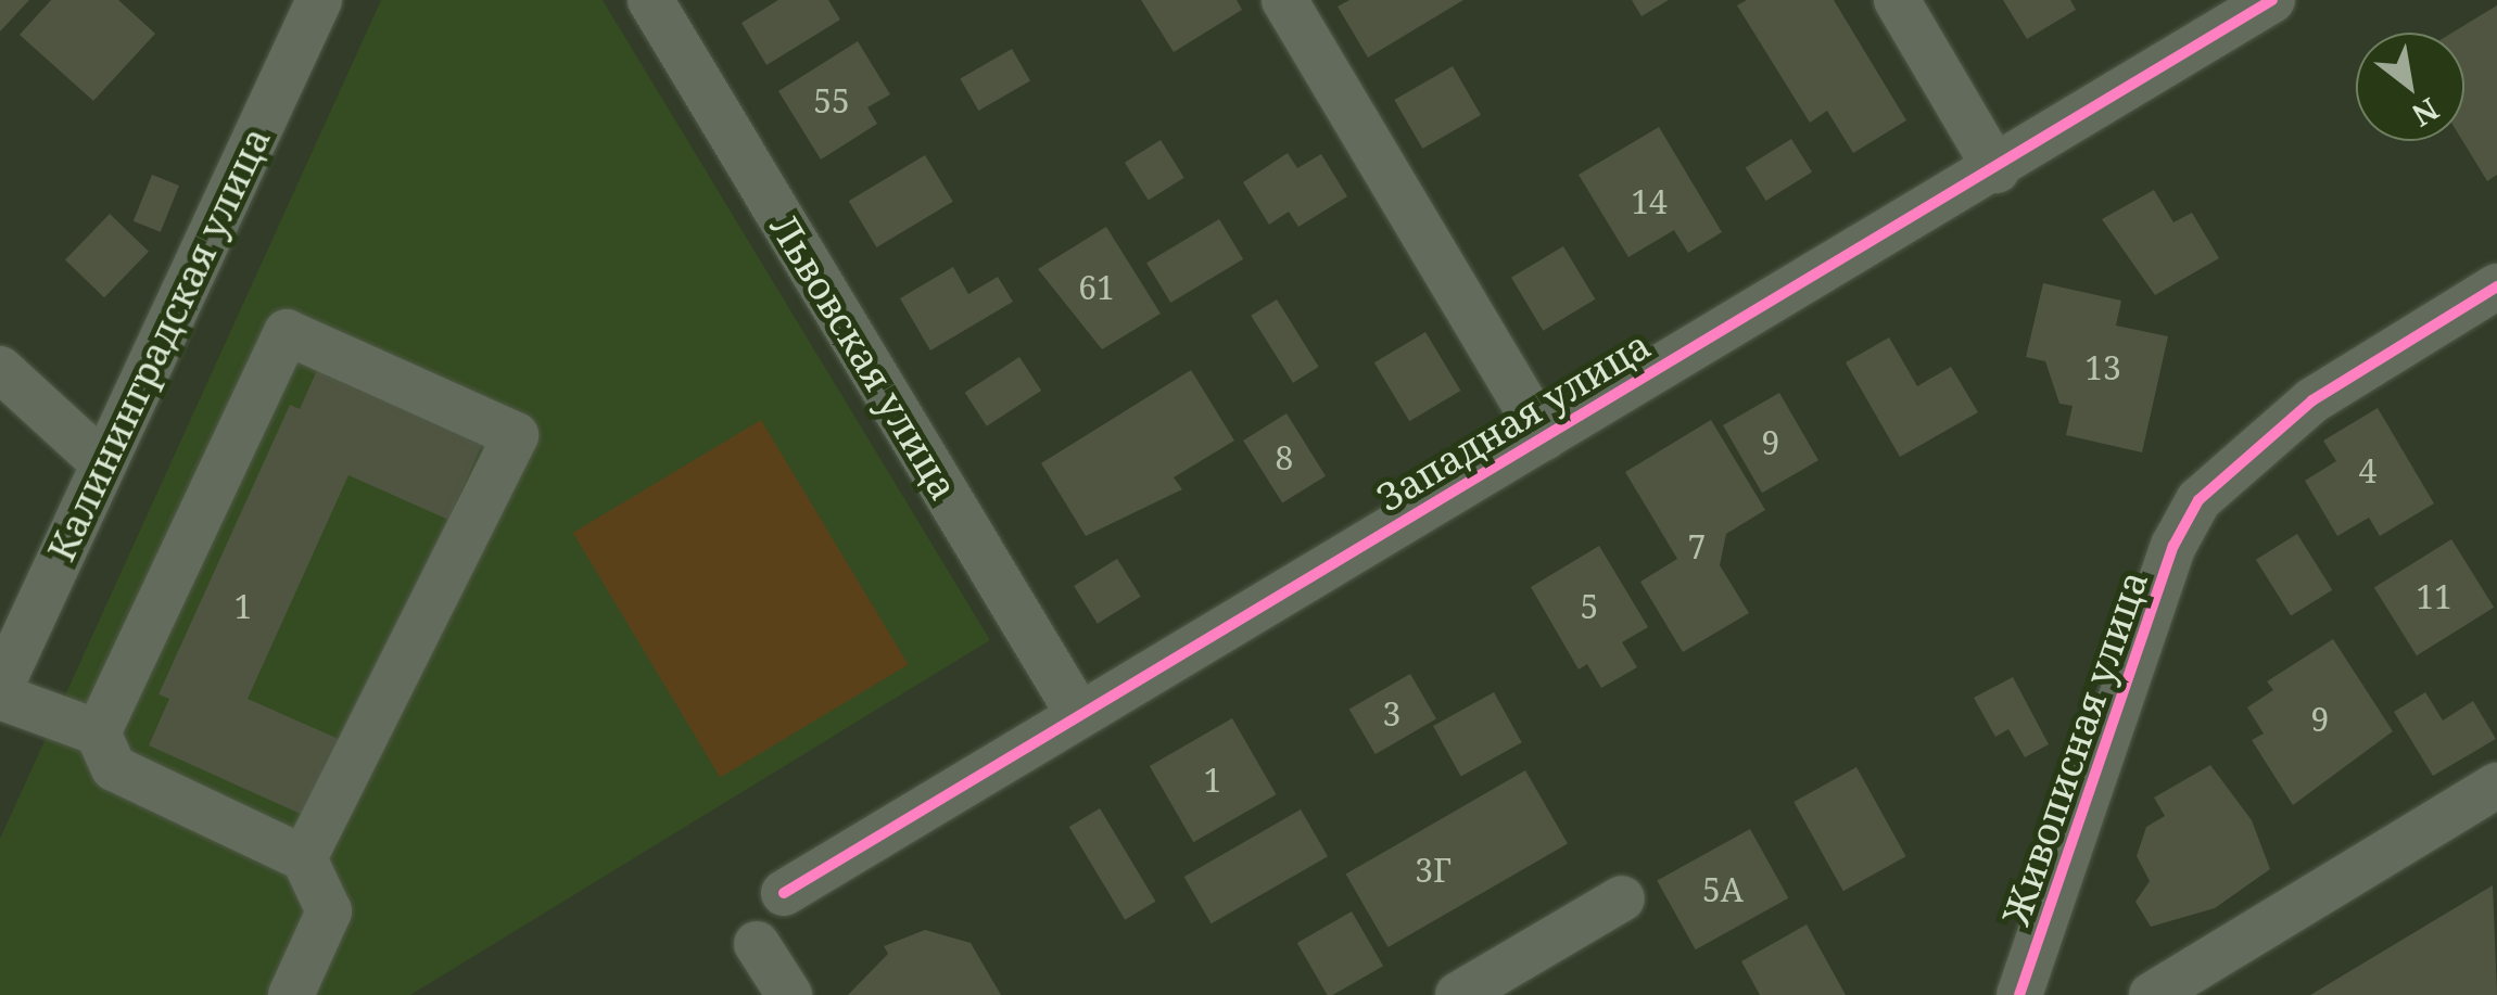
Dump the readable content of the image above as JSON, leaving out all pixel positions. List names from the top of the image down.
{
  "streets": {
    "street": [
      "Калининградская улица",
      "Львовская улица",
      "Западная улица",
      "Живописная улица"
    ]
  },
  "crossings": [
    ["Львовская улица", "Западная улица"]
  ],
  "house_numbers": [
    "55",
    "14",
    "61",
    "13",
    "9",
    "8",
    "4",
    "7",
    "11",
    "1",
    "5",
    "3",
    "9",
    "1",
    "3Г",
    "5А"
  ],
  "north": "bottom right"
}
